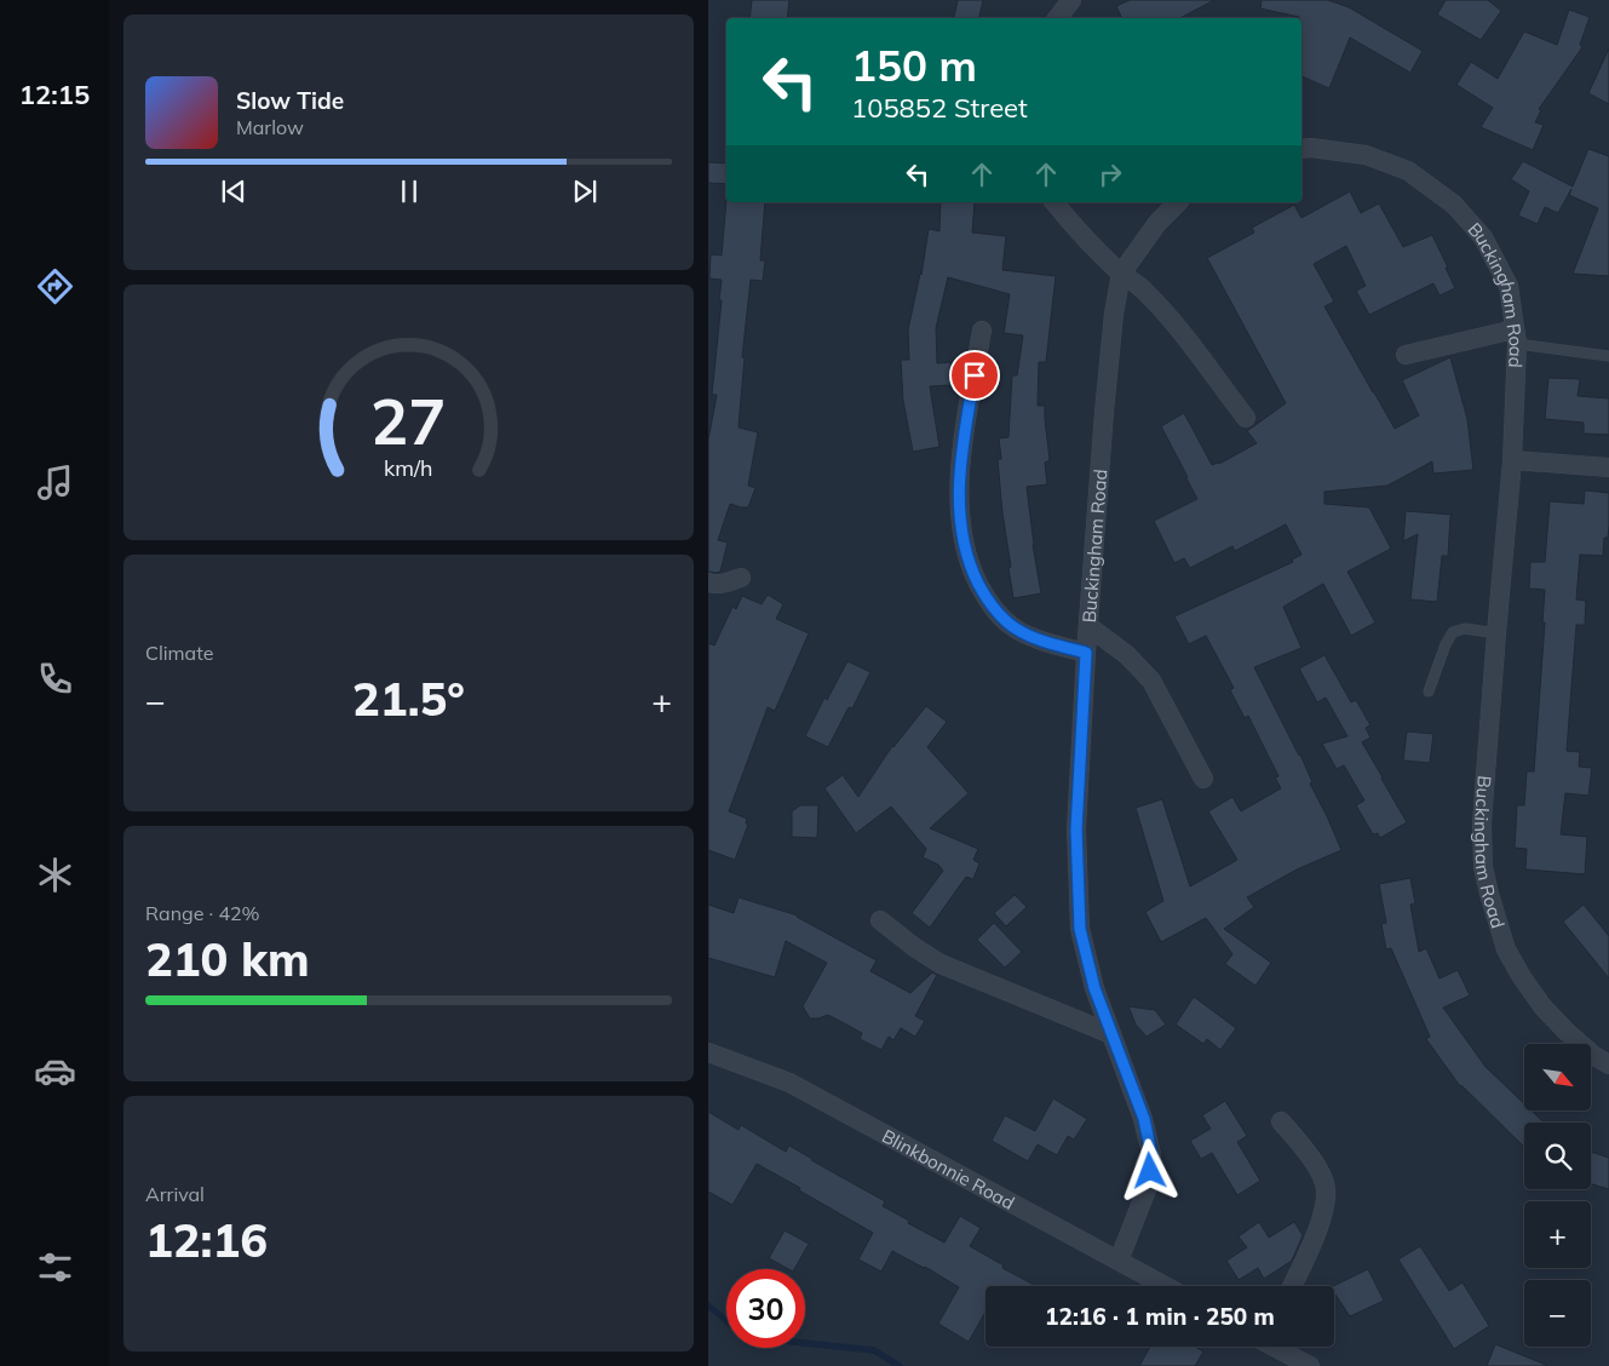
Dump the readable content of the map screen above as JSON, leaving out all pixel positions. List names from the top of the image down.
{
  "streets": {
    "street": ["Buckingham Road", "Blinkbonnie Road"]
  },
  "crossings": [
    ["Buckingham Road", "Blinkbonnie Road"]
  ],
  "north": "bottom right",
  "page": {
    "tabs": "12:15",
    "turn": ["150 m", "105852 Street"],
    "song": ["Slow Tide", "Marlow"],
    "tile": [
      "Climate",
      ["Range · 42%", "210 km"],
      ["Arrival", "12:16"]
    ],
    "heat": ["−", "21.5°", "+"],
    "map_buttons": ["+", "−"],
    "limit": "30",
    "trip": "12:16 · 1 min · 250 m",
    "gauge": ["27", "km/h"]
  }
}
